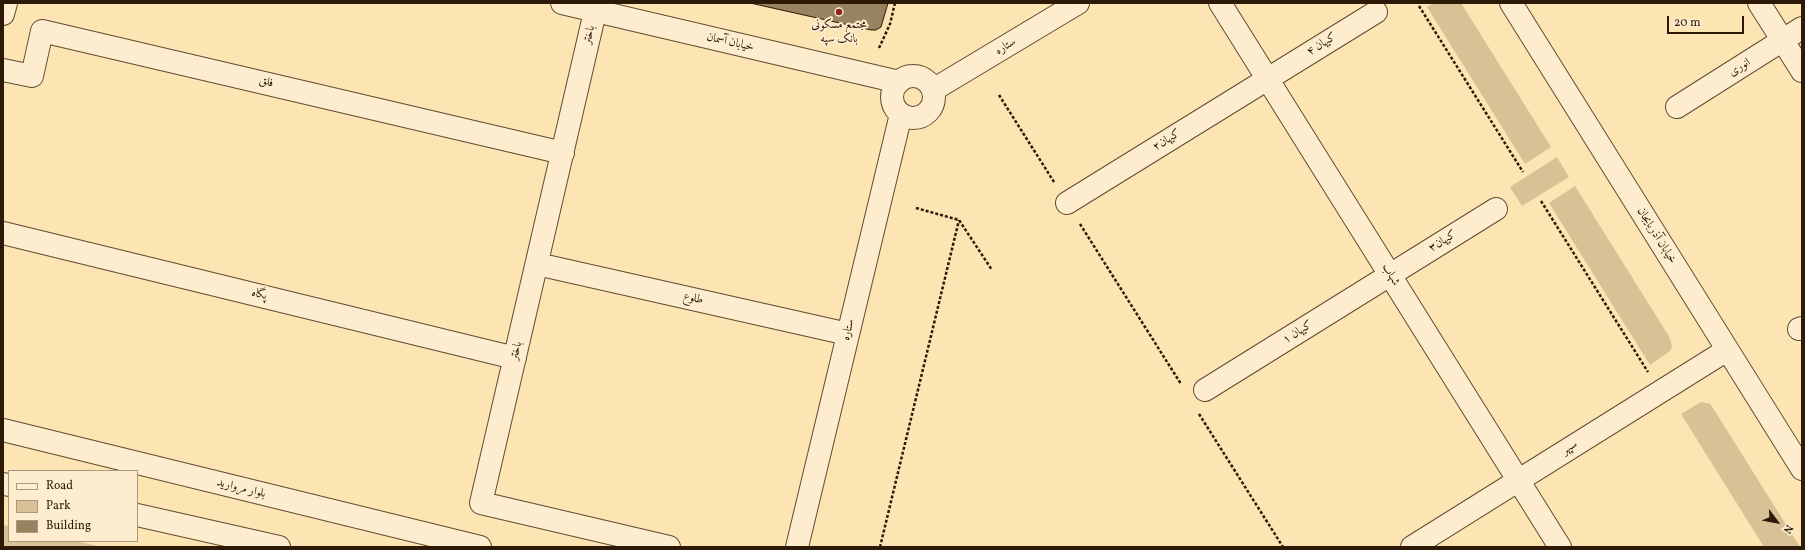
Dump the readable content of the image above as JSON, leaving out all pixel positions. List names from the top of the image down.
{
  "streets": {
    "street": [
      "باختر",
      "خیابان آسمان",
      "کیهان ۴",
      "ستاره",
      "انوری",
      "فلق",
      "کیهان۲",
      "خیابان آذربایجان",
      "کیهان۳",
      "شهاب",
      "پگاه",
      "طلوع",
      "کیهان ۱",
      "سپهر",
      "بلوار مروارید"
    ]
  },
  "crossings": [
    ["باختر", "خیابان آسمان"],
    ["باختر", "فلق"],
    ["باختر", "پگاه"],
    ["باختر", "طلوع"],
    ["خیابان آسمان", "ستاره"],
    ["کیهان ۴", "کیهان۲"],
    ["کیهان ۴", "شهاب"],
    ["ستاره", "طلوع"],
    ["کیهان۲", "شهاب"],
    ["خیابان آذربایجان", "سپهر"],
    ["کیهان۳", "شهاب"],
    ["کیهان۳", "کیهان ۱"],
    ["شهاب", "کیهان ۱"],
    ["شهاب", "سپهر"]
  ],
  "places": ["مجتمع مسکونی بانک سپه"],
  "legend": ["Road", "Park", "Building"],
  "scale_bar": "20 m",
  "north": "bottom right"
}
